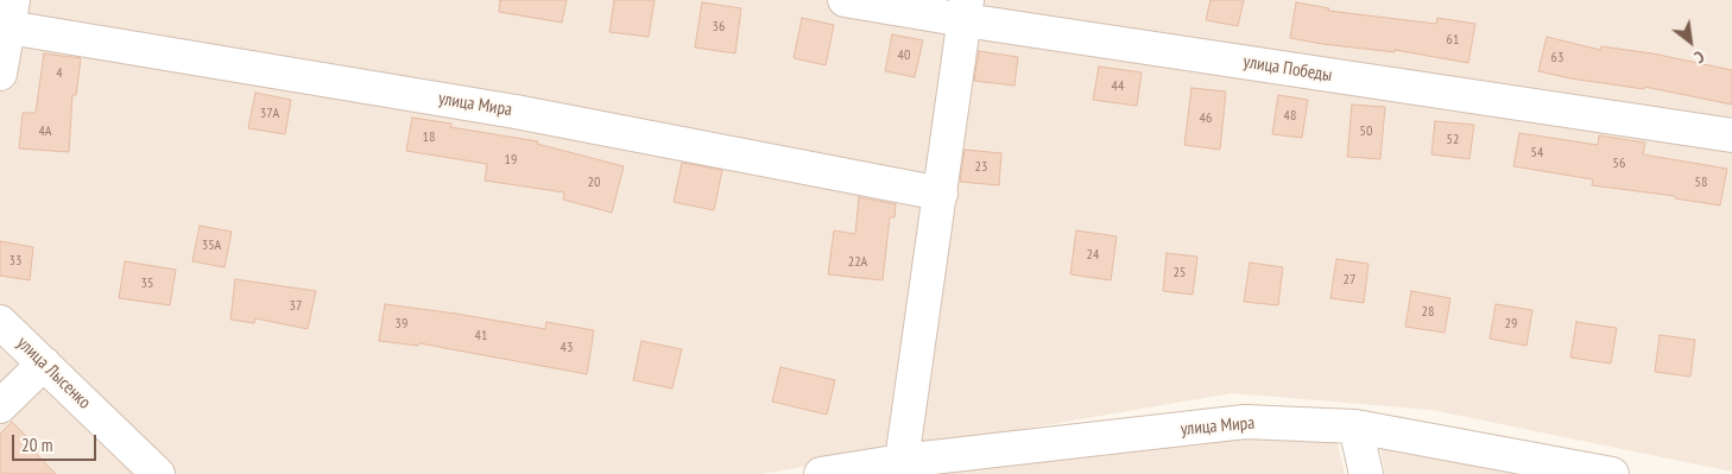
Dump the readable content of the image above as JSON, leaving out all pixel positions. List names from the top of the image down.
{
  "streets": {
    "street": ["улица Победы", "улица Мира", "улица Лысенко"]
  },
  "house_numbers": [
    "36",
    "61",
    "40",
    "63",
    "4",
    "44",
    "37А",
    "48",
    "46",
    "4А",
    "50",
    "18",
    "52",
    "54",
    "19",
    "56",
    "23",
    "20",
    "58",
    "35А",
    "24",
    "33",
    "22А",
    "25",
    "27",
    "35",
    "37",
    "28",
    "39",
    "29",
    "41",
    "43"
  ],
  "scale_bar": "20 m",
  "north": "bottom right"
}
